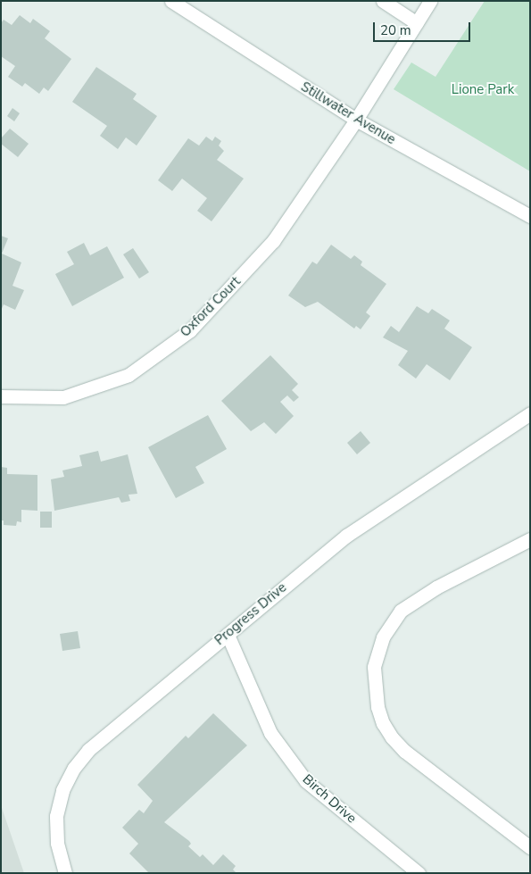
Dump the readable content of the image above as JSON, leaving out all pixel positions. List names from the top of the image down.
{
  "streets": {
    "street": [
      "Stillwater Avenue",
      "Oxford Court",
      "Progress Drive",
      "Birch Drive"
    ]
  },
  "crossings": [
    ["Stillwater Avenue", "Oxford Court"],
    ["Progress Drive", "Birch Drive"]
  ],
  "parks": ["Lione Park"],
  "scale_bar": "20 m"
}
